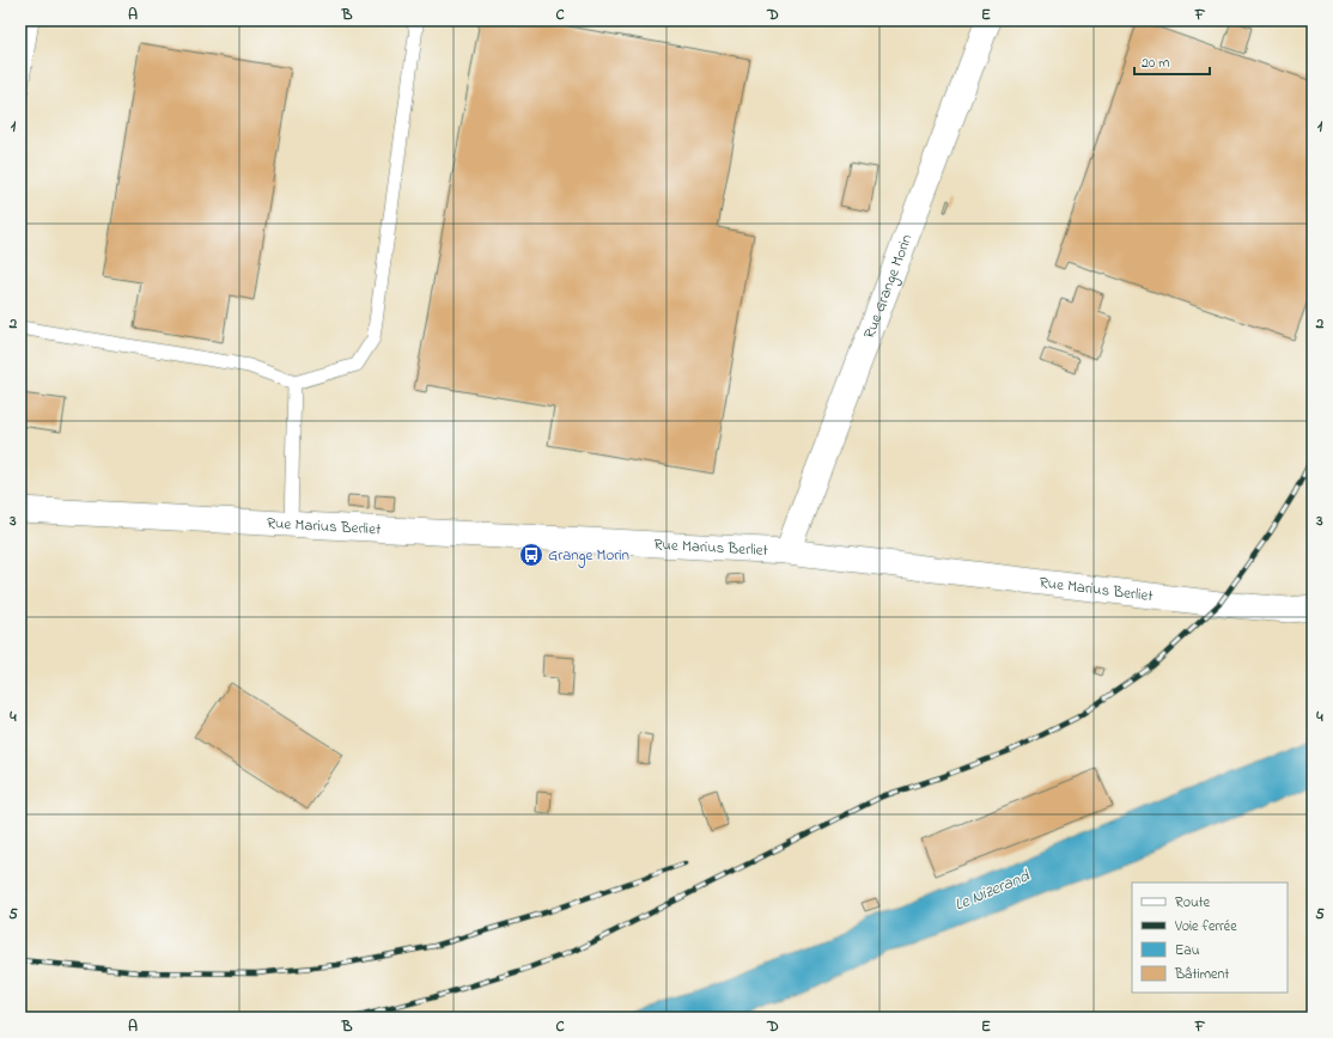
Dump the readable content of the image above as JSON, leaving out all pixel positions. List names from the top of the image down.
{
  "streets": {
    "street": ["Rue Grange Morin", "Rue Marius Berliet"]
  },
  "crossings": [
    ["Rue Grange Morin", "Rue Marius Berliet"]
  ],
  "water": ["Le Nizerand"],
  "places": {
    "bus stop": ["Grange Morin"]
  },
  "legend": [
    "Route",
    "Voie ferrée",
    "Eau",
    "Bâtiment"
  ],
  "scale_bar": "20 m",
  "grid": {
    "columns": [
      "A",
      "B",
      "C",
      "D",
      "E",
      "F"
    ],
    "rows": [
      "1",
      "2",
      "3",
      "4",
      "5"
    ]
  }
}
